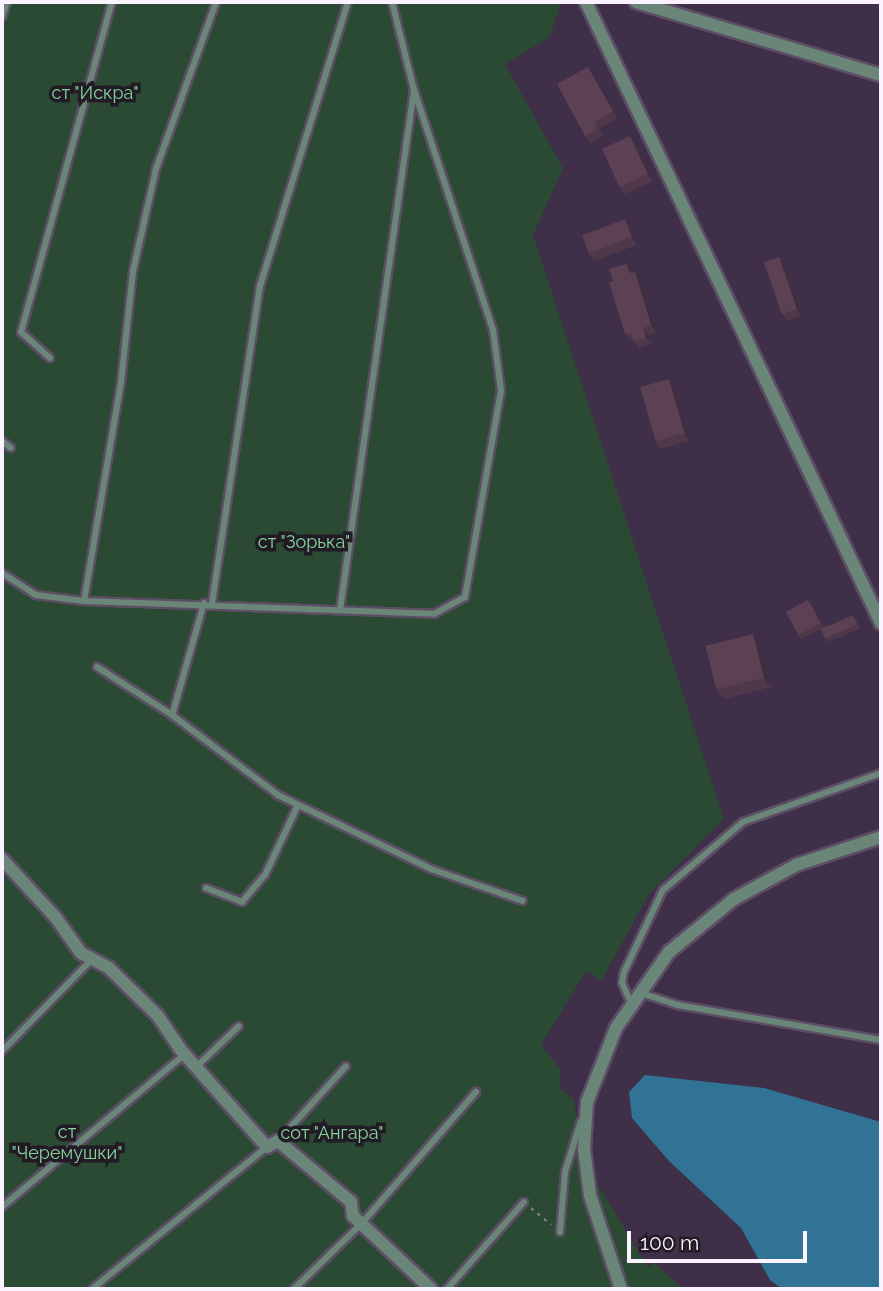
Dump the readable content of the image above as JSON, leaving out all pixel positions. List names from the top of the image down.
{
  "parks": [
    "ст \"Искра\"",
    "ст \"Зорька\"",
    "ст \"Черемушки\"",
    "сот \"Ангара\""
  ],
  "scale_bar": "100 m"
}
